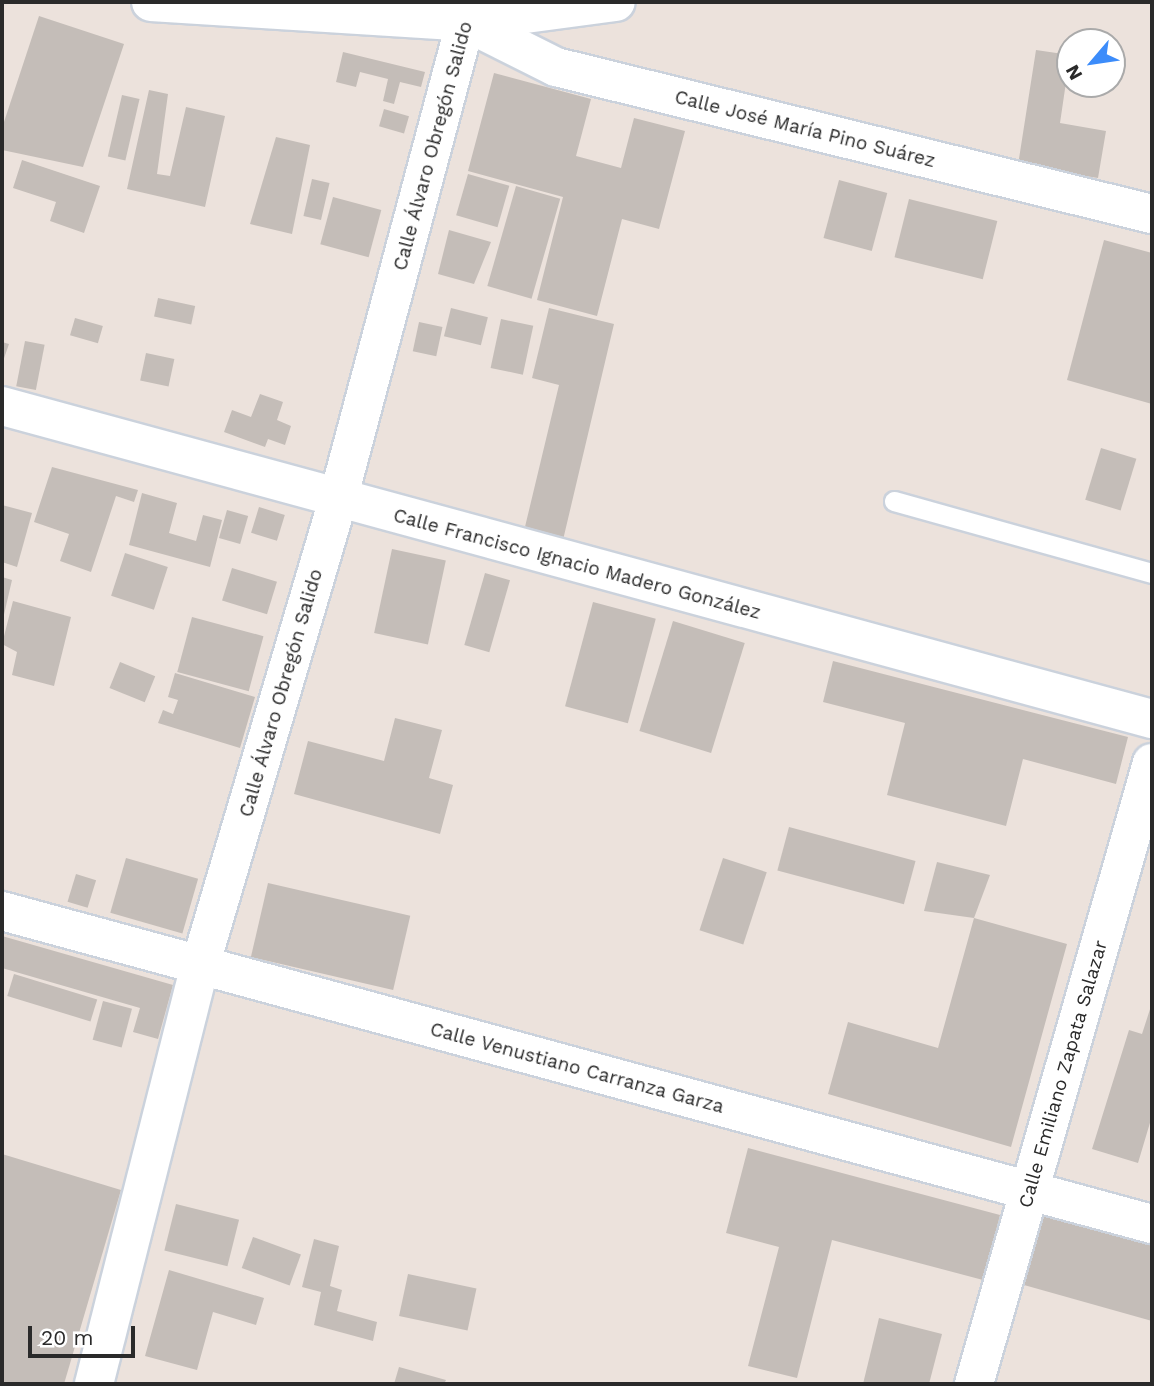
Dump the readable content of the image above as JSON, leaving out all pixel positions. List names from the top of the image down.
{
  "streets": {
    "street": [
      "Calle José María Pino Suárez",
      "Calle Álvaro Obregón Salido",
      "Calle Francisco Ignacio Madero González",
      "Calle Venustiano Carranza Garza",
      "Calle Emiliano Zapata Salazar"
    ]
  },
  "crossings": [
    ["Calle José María Pino Suárez", "Calle Álvaro Obregón Salido"],
    ["Calle Álvaro Obregón Salido", "Calle Francisco Ignacio Madero González"],
    ["Calle Álvaro Obregón Salido", "Calle Venustiano Carranza Garza"],
    ["Calle Venustiano Carranza Garza", "Calle Emiliano Zapata Salazar"]
  ],
  "scale_bar": "20 m",
  "north": "bottom left"
}
